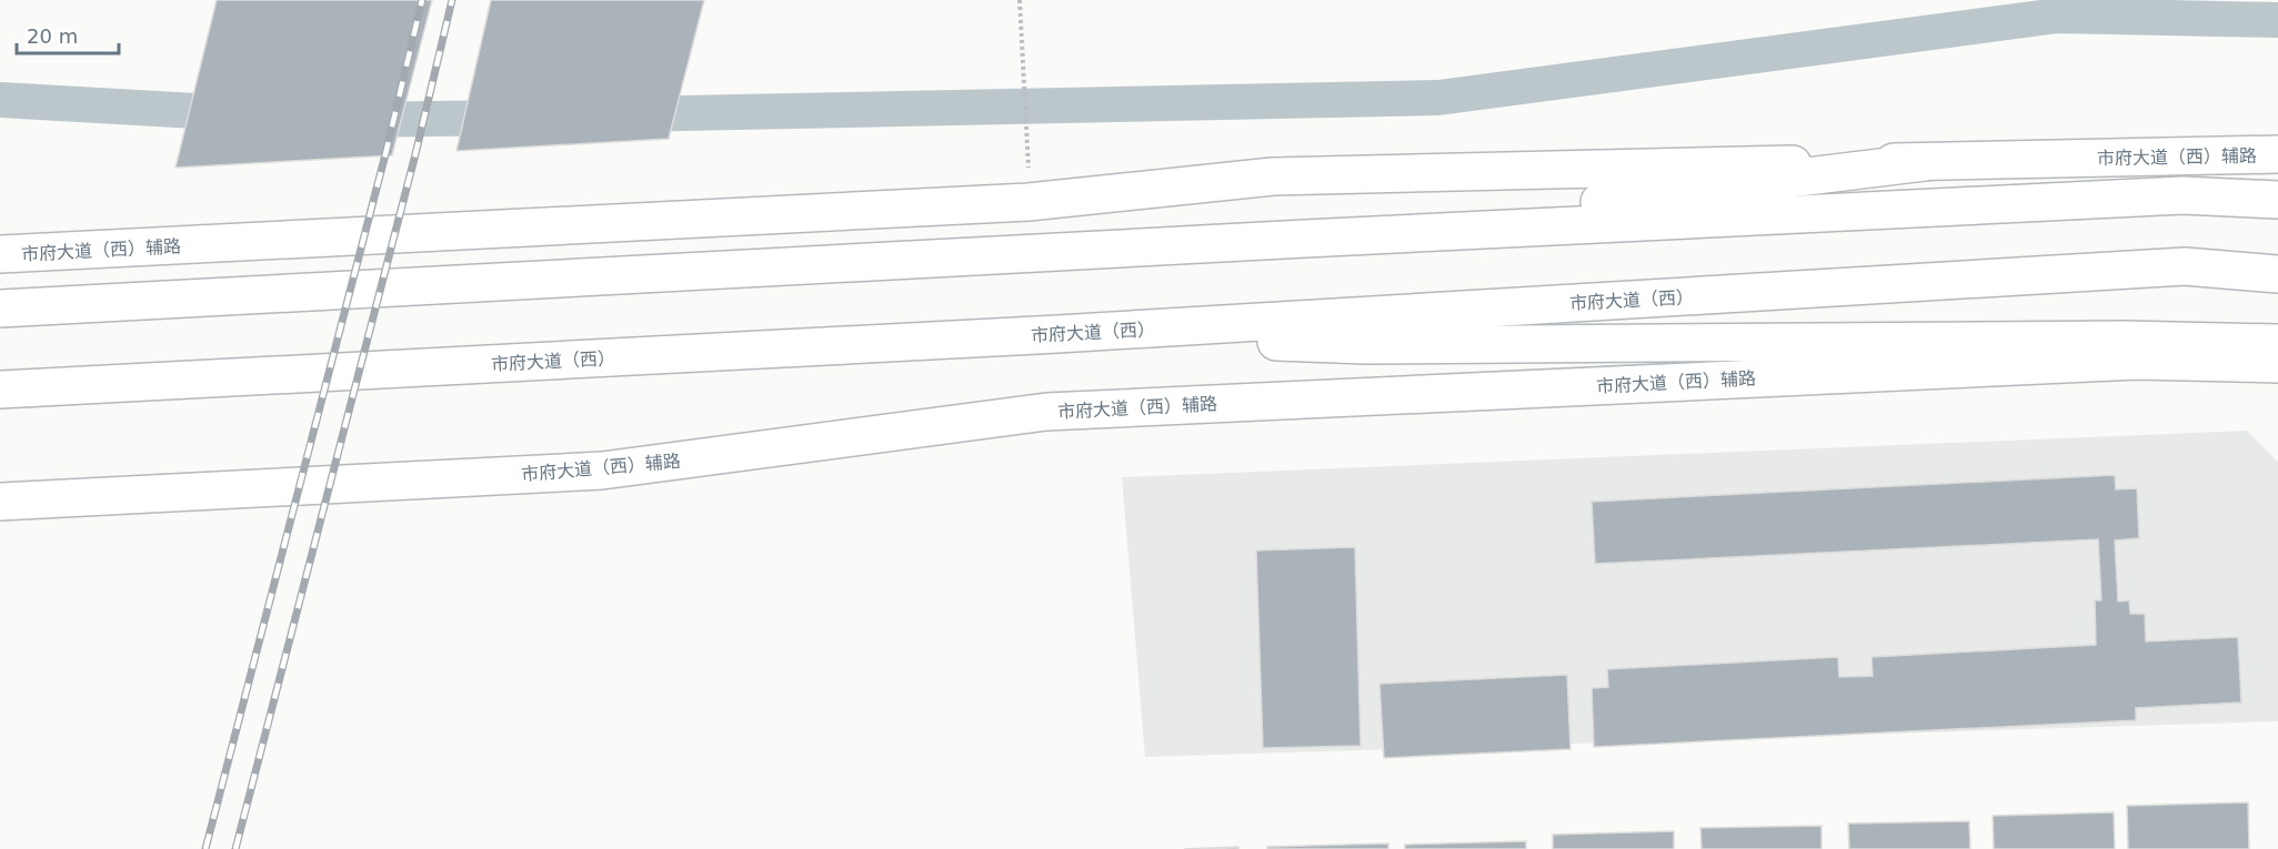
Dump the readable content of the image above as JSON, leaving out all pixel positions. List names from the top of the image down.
{
  "streets": {
    "main road": ["市府大道（西）辅路", "市府大道（西）"]
  },
  "scale_bar": "20 m"
}
